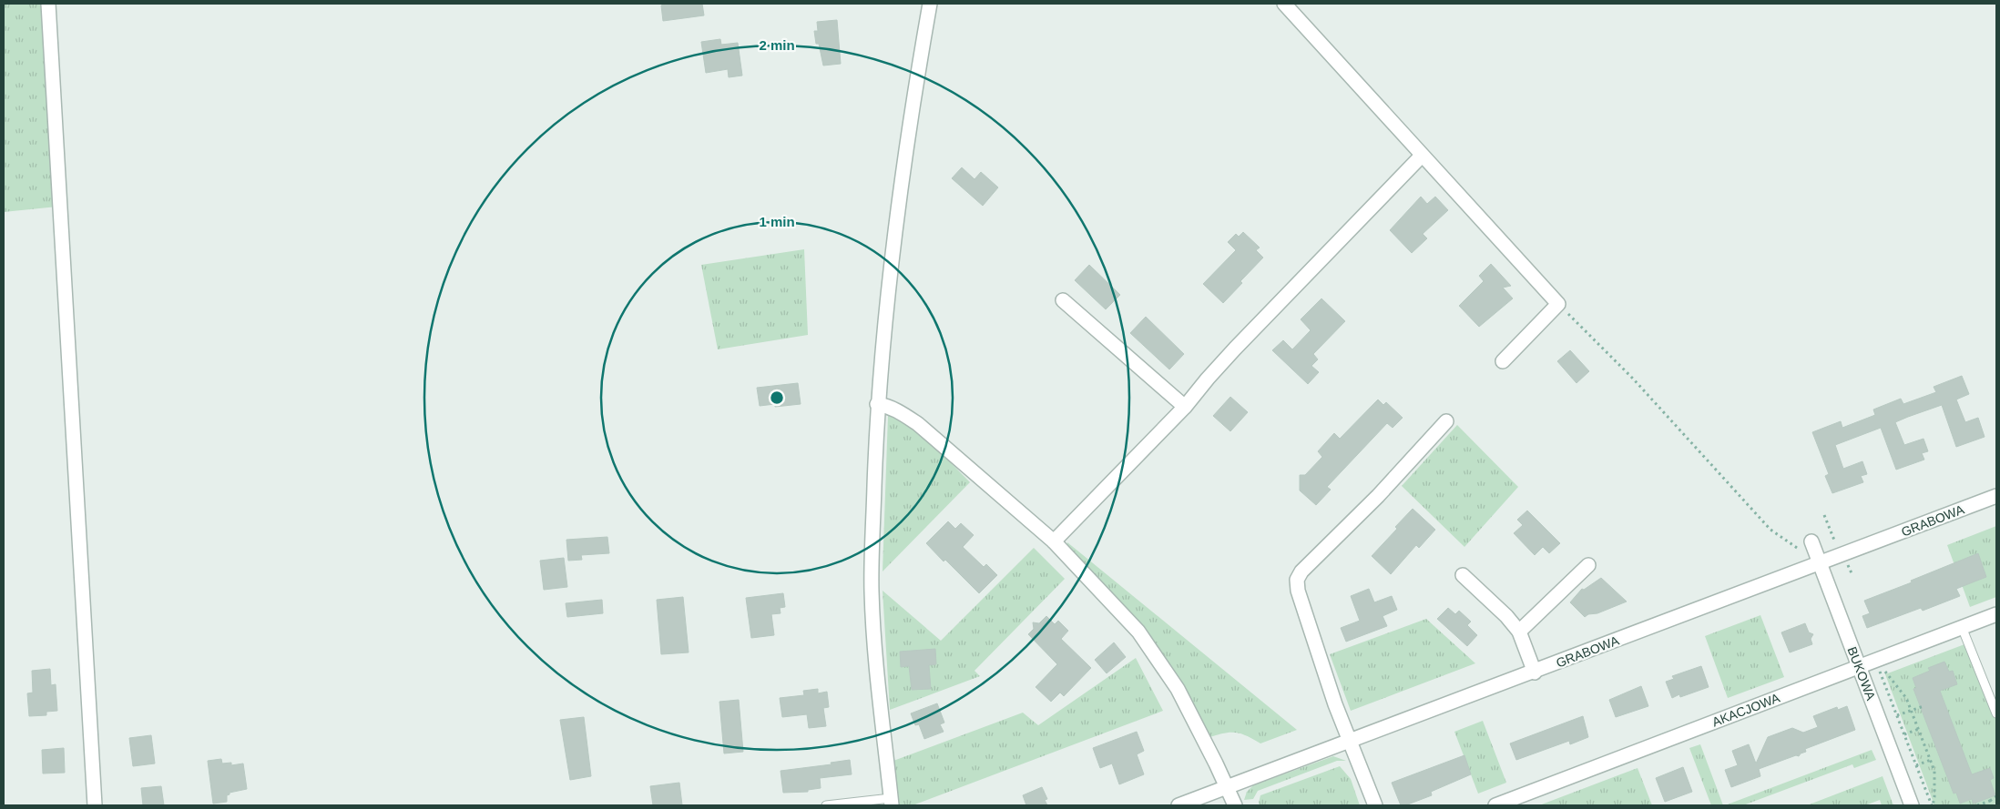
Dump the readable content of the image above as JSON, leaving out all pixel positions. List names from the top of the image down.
{
  "streets": {
    "street": ["GRABOWA", "BUKOWA", "AKACJOWA"]
  },
  "crossings": [
    ["GRABOWA", "BUKOWA"],
    ["BUKOWA", "AKACJOWA"]
  ],
  "rings": ["2 min", "1 min"]
}
